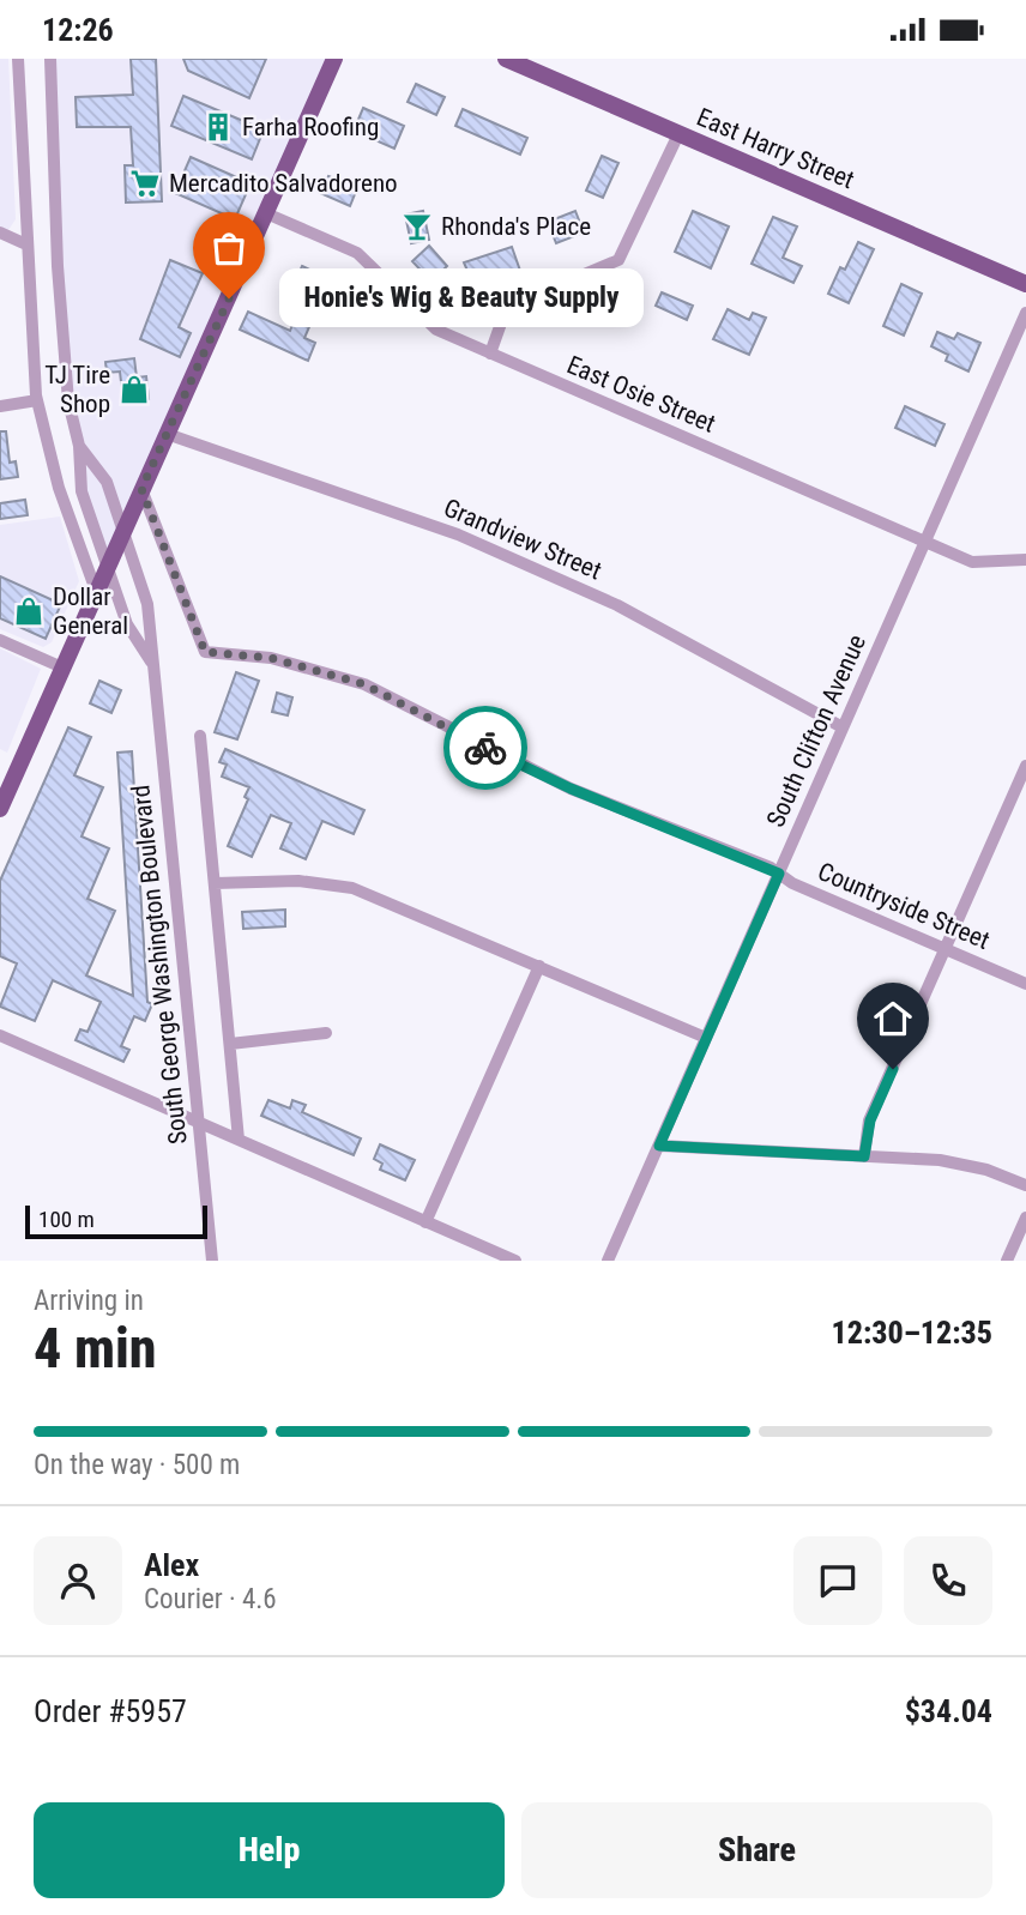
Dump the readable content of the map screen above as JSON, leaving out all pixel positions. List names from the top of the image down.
{
  "streets": {
    "main road": ["East Harry Street"],
    "street": [
      "East Osie Street",
      "Grandview Street",
      "South Clifton Avenue",
      "Countryside Street",
      "South George Washington Boulevard"
    ]
  },
  "crossings": [
    ["East Osie Street", "South Clifton Avenue"],
    ["Grandview Street", "South Clifton Avenue"],
    ["South Clifton Avenue", "Countryside Street"]
  ],
  "places": {
    "building": ["Farha Roofing"],
    "supermarket": ["Mercadito Salvadoreno"],
    "bar": ["Rhonda's Place"],
    "other": ["Honie's Wig & Beauty Supply"],
    "shop": ["TJ Tire Shop", "Dollar General"]
  },
  "scale_bar": "100 m",
  "page": {
    "status": "12:26",
    "bubble": "Honie's Wig & Beauty Supply",
    "scale": "100 m",
    "heading": ["4 min", "Arriving in", "12:30–12:35"],
    "panel": [
      "Alex",
      "Courier · 4.6",
      "Order #5957",
      "$34.04"
    ],
    "bar": "On the way · 500 m",
    "buttons": ["Help", "Share"]
  }
}
